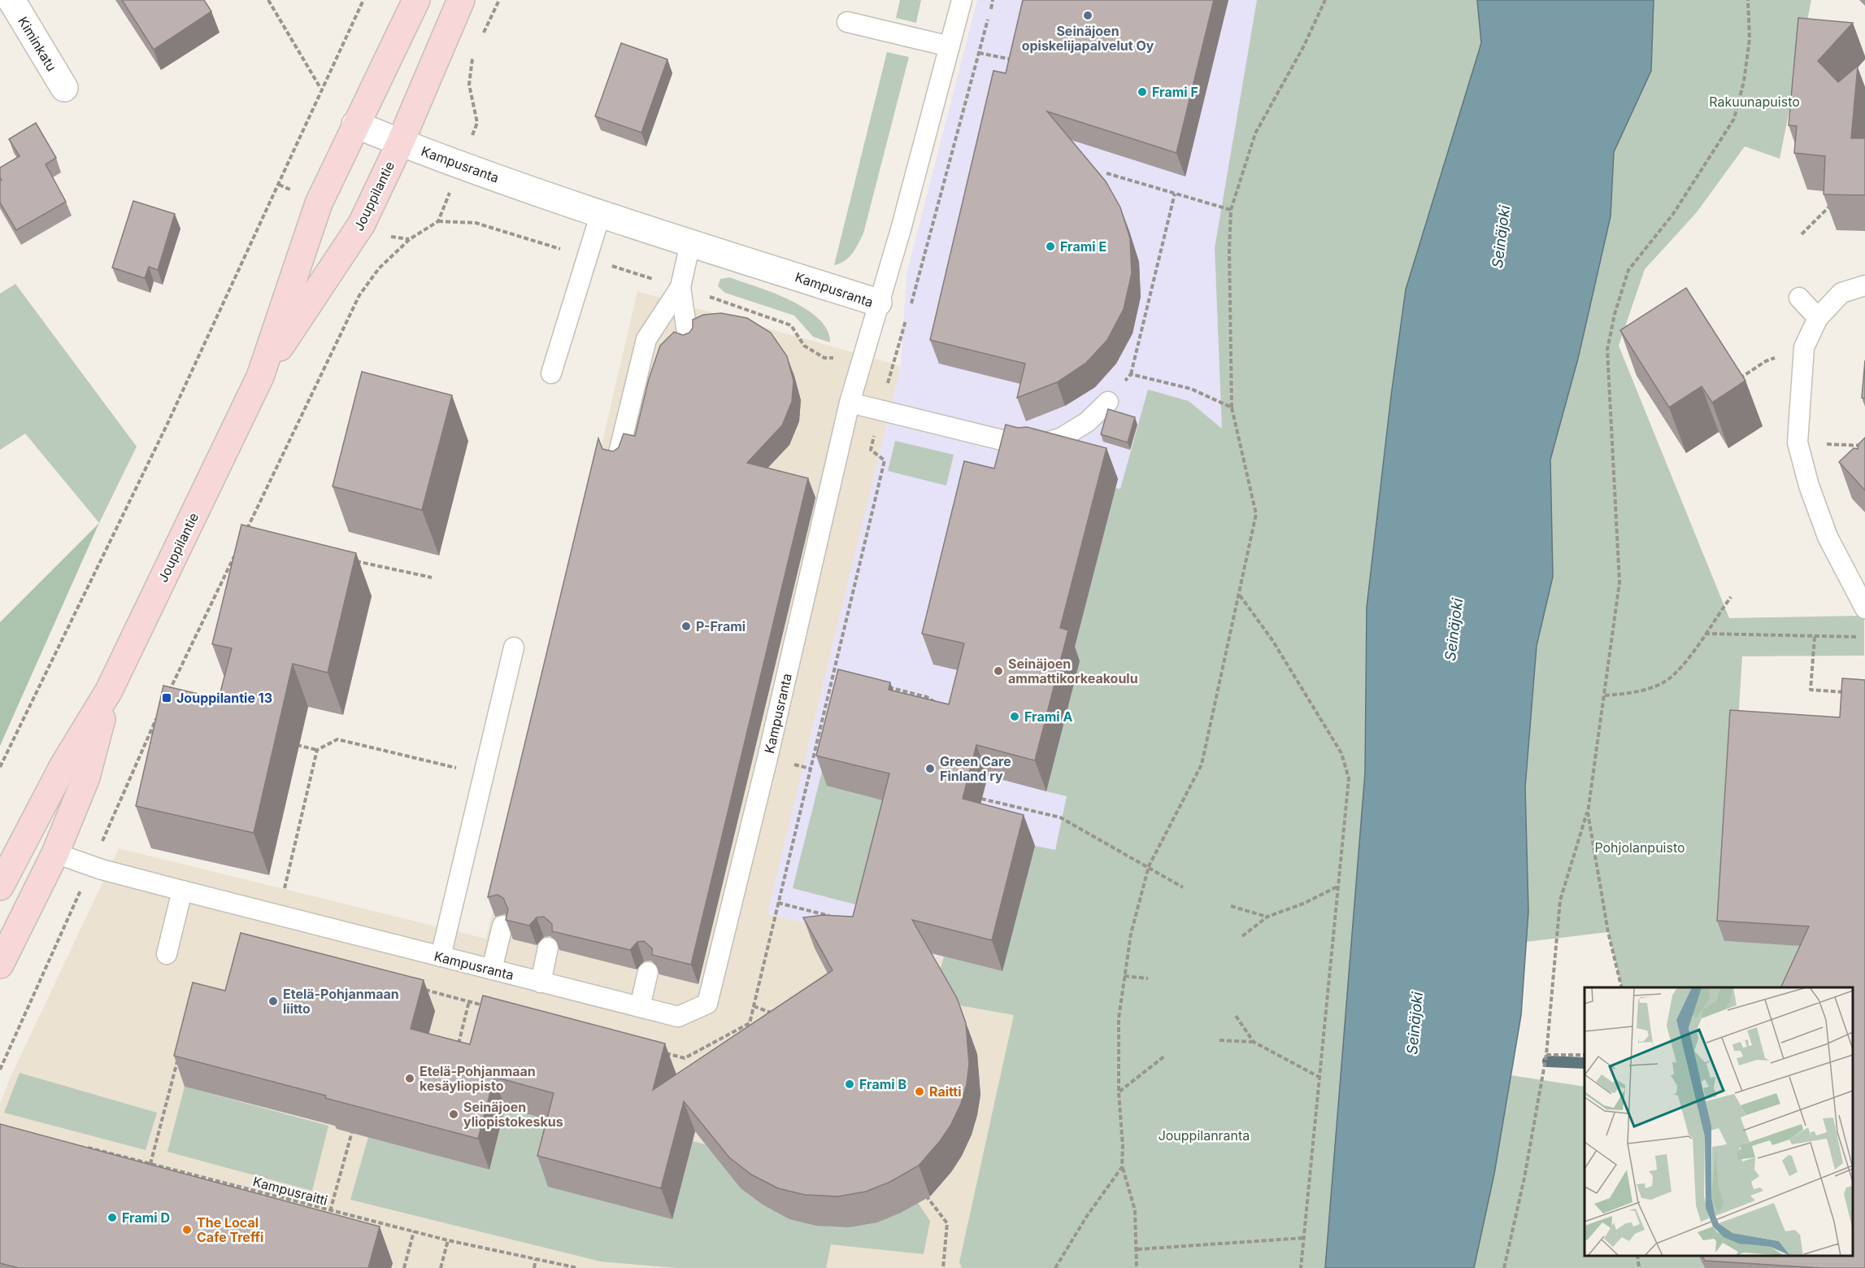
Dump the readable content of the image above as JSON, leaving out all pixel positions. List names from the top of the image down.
{
  "streets": {
    "main road": ["Jouppilantie"],
    "street": ["Kiminkatu", "Kampusranta"],
    "path": ["Kampusraitti"]
  },
  "crossings": [
    ["Kampusranta", "Jouppilantie"]
  ],
  "water": ["Seinäjoki"],
  "parks": ["Rakuunapuisto", "Pohjolanpuisto", "Jouppilanranta"],
  "places": {
    "other": [
      "Seinäjoen opiskelijapalvelut Oy",
      "Frami F",
      "Frami E",
      "P-Frami",
      "Seinäjoen ammattikorkeakoulu",
      "Frami A",
      "Green Care Finland ry",
      "Etelä-Pohjanmaan liitto",
      "Etelä-Pohjanmaan kesäyliopisto",
      "Frami B",
      "Raitti",
      "Seinäjoen yliopistokeskus",
      "Frami D",
      "The Local Cafe Treffi"
    ],
    "transit": ["Jouppilantie 13"]
  }
}
